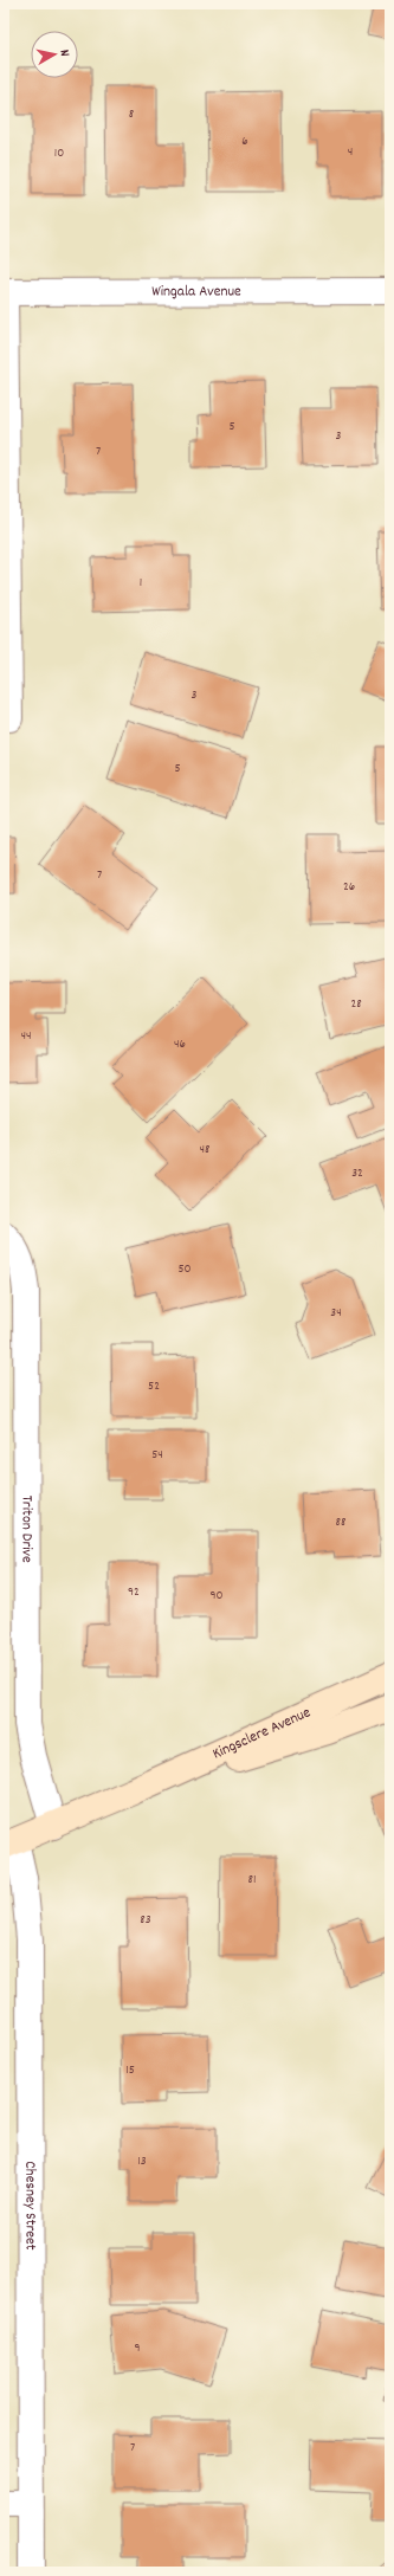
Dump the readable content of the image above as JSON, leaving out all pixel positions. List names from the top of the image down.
{
  "streets": {
    "main road": ["Kingsclere Avenue"],
    "street": ["Wingala Avenue", "Triton Drive", "Chesney Street"]
  },
  "crossings": [
    ["Triton Drive", "Kingsclere Avenue"],
    ["Kingsclere Avenue", "Chesney Street"]
  ],
  "house_numbers": [
    "8",
    "6",
    "4",
    "10",
    "5",
    "3",
    "7",
    "1",
    "3",
    "5",
    "7",
    "26",
    "28",
    "44",
    "46",
    "48",
    "32",
    "50",
    "34",
    "52",
    "54",
    "88",
    "92",
    "90",
    "81",
    "83",
    "15",
    "13",
    "9",
    "7"
  ],
  "north": "right"
}
